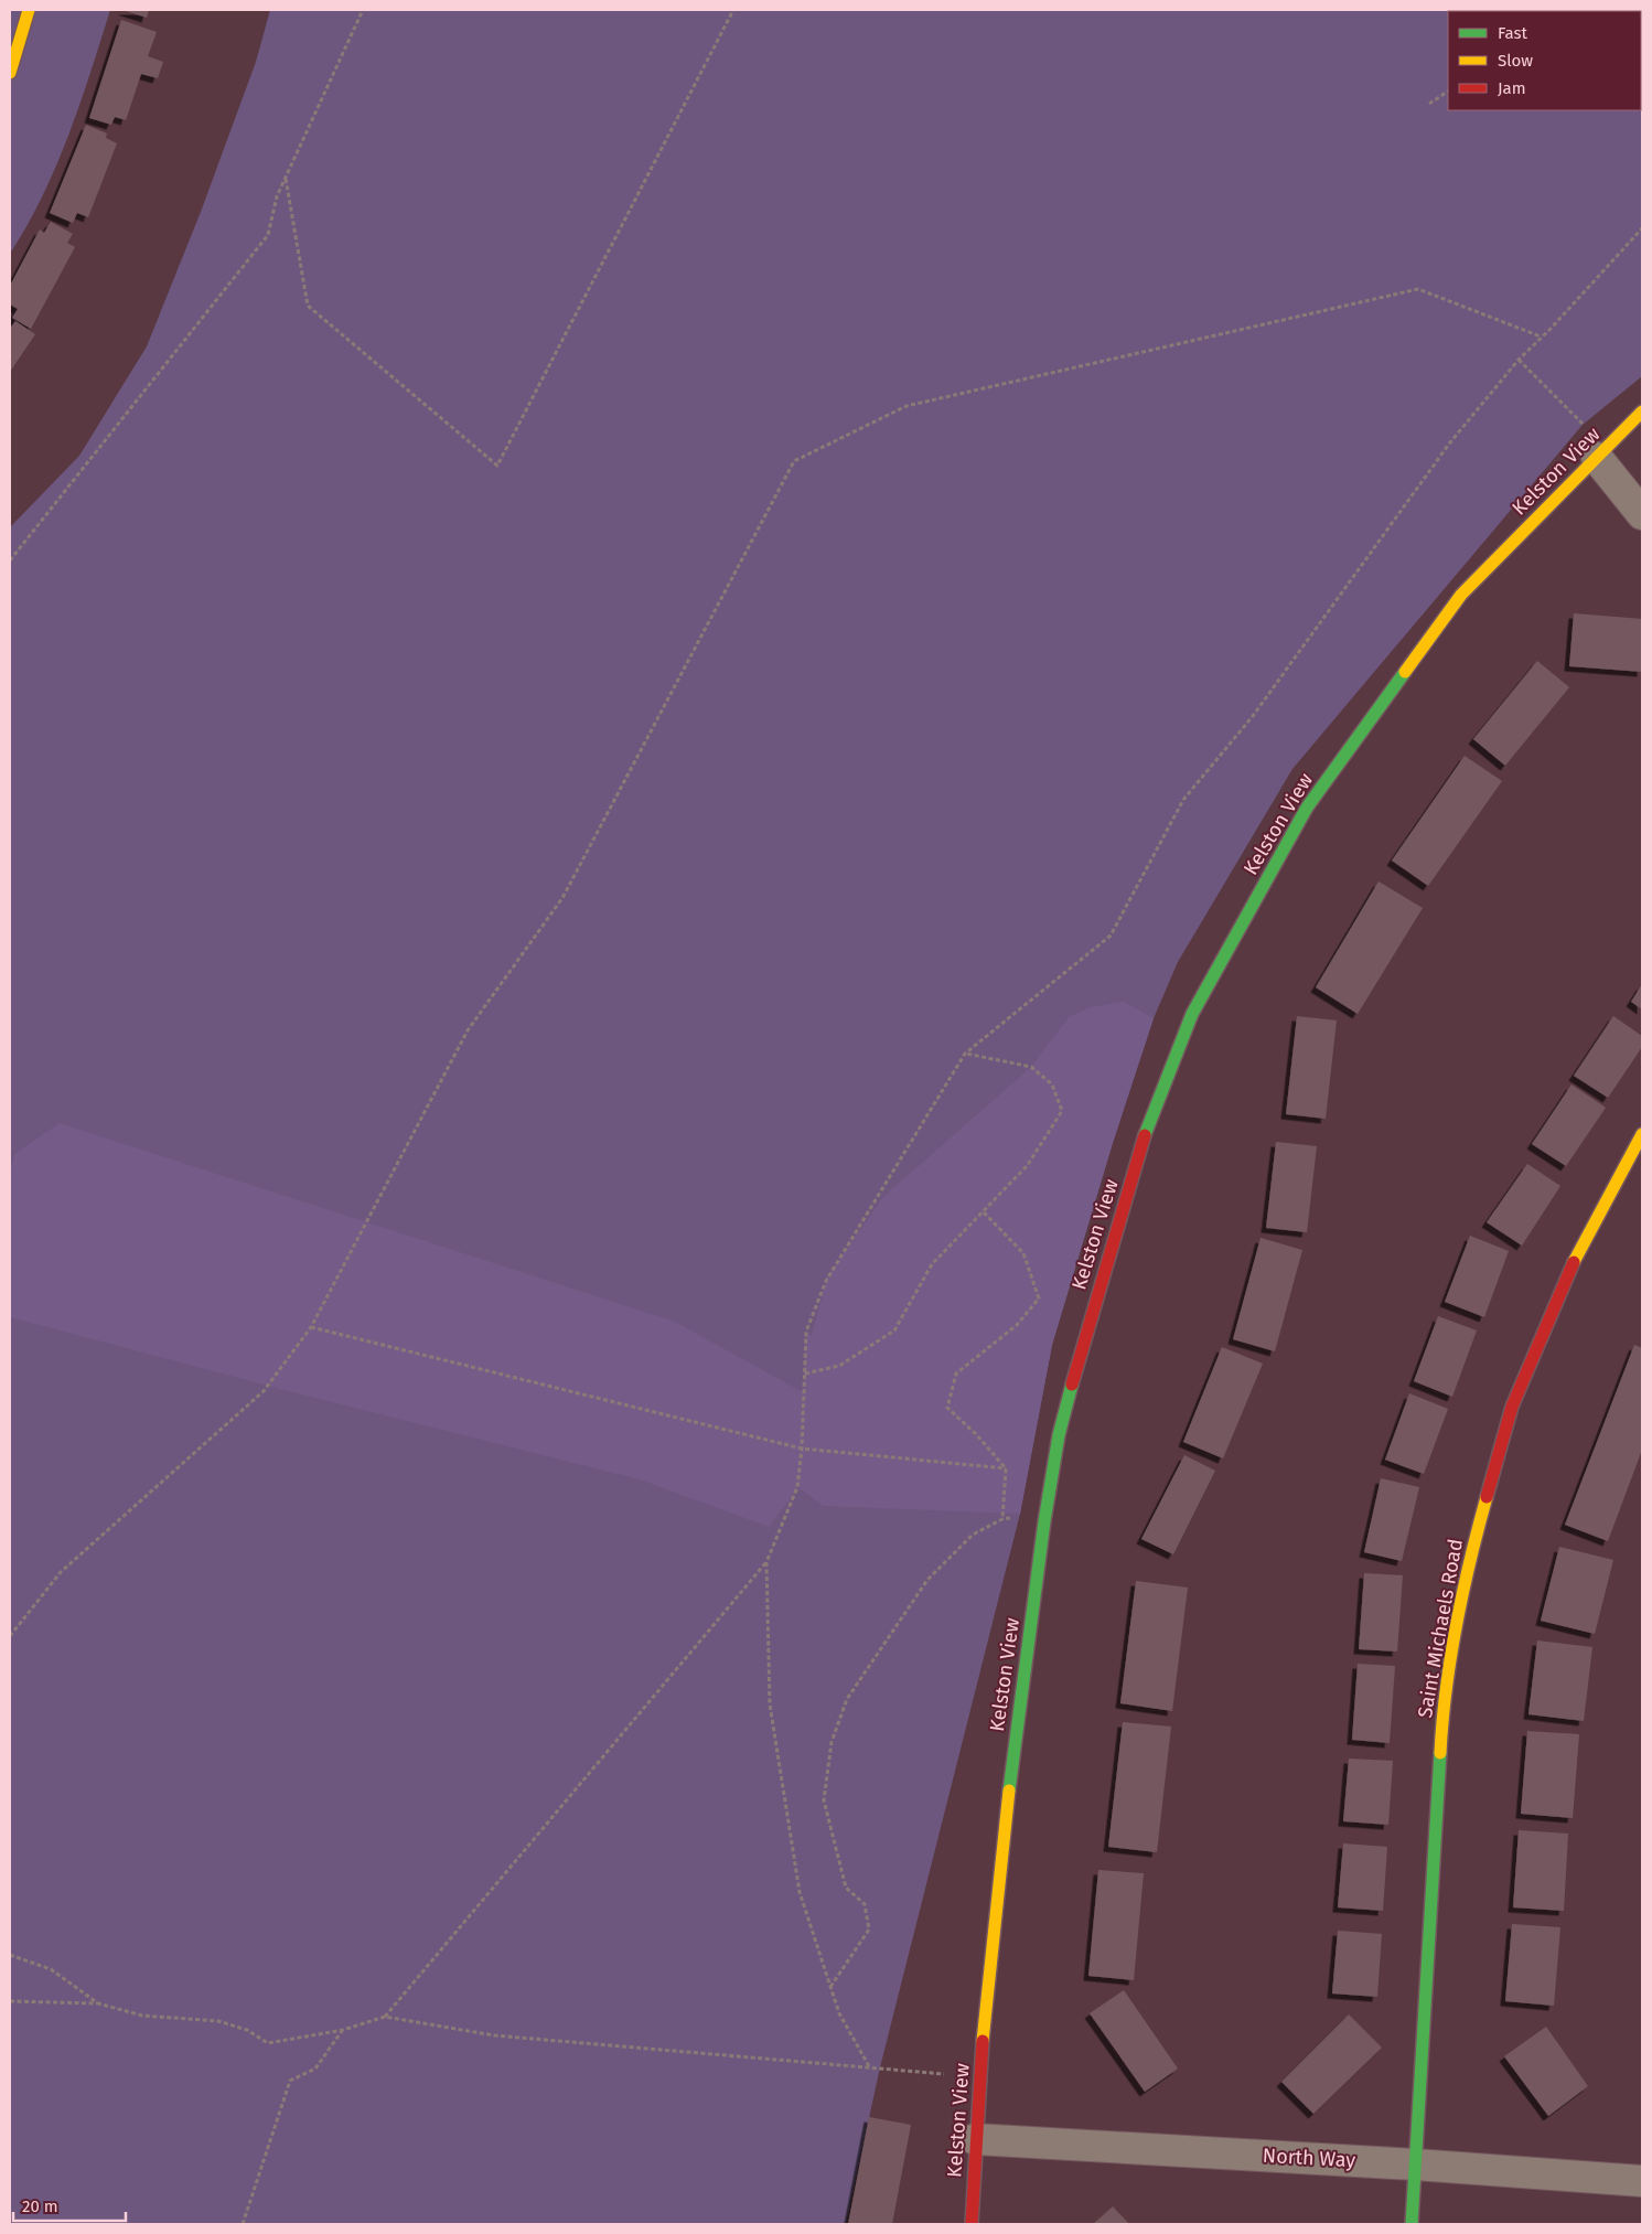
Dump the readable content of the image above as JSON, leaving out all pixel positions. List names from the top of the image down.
{
  "streets": {
    "street": ["Kelston View", "Saint Michaels Road", "North Way"]
  },
  "crossings": [
    ["Kelston View", "North Way"],
    ["Saint Michaels Road", "North Way"]
  ],
  "legend": ["Fast", "Slow", "Jam"],
  "scale_bar": "20 m"
}
